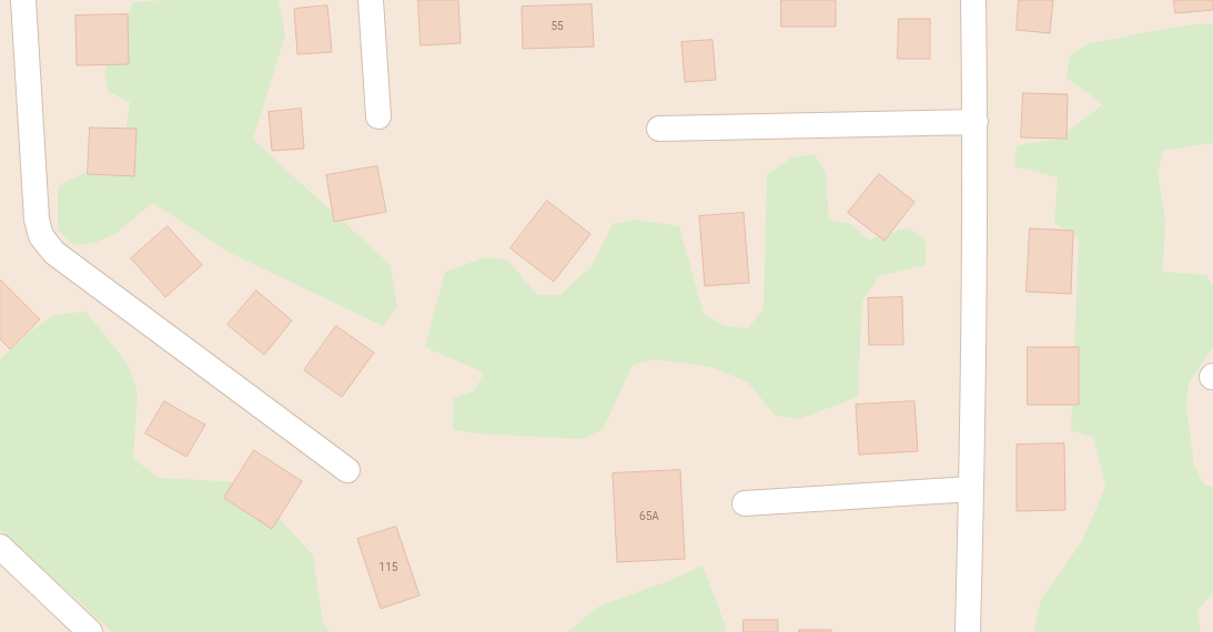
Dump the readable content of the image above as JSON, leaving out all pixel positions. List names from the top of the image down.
{
  "house_numbers": ["55", "65А", "115"]
}
